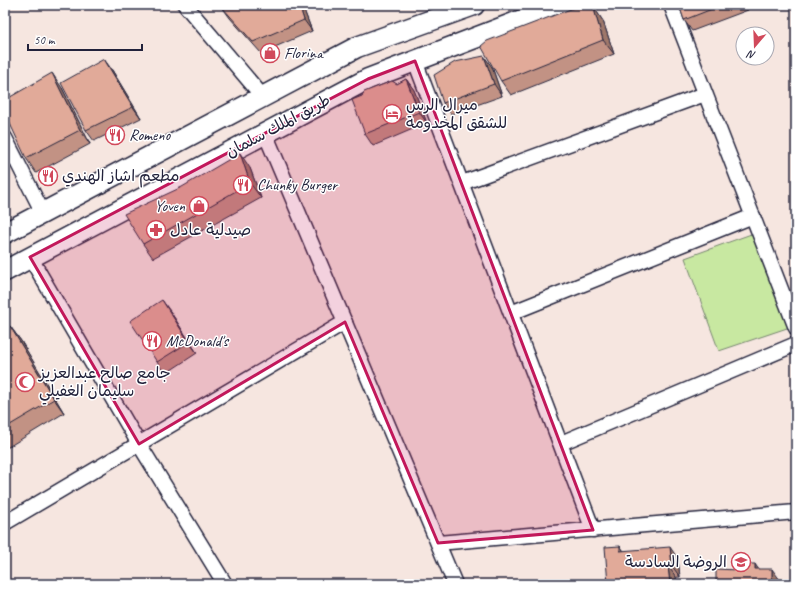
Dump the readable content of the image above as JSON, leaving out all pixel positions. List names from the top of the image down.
{
  "streets": {
    "main road": ["طريق الملك سلمان"]
  },
  "places": {
    "shop": ["Florina", "Yoven"],
    "hotel": ["ميرال الرس للشقق المخدومة"],
    "restaurant": [
      "Romeno",
      "مطعم اشاز الهندي",
      "Chunky Burger",
      "McDonald's"
    ],
    "pharmacy": ["صيدلية عادل"],
    "mosque": ["جامع صالح عبدالعزيز سليمان الغفيلي"],
    "school or university": ["الروضة السادسة"]
  },
  "scale_bar": "50 m",
  "north": "bottom"
}
